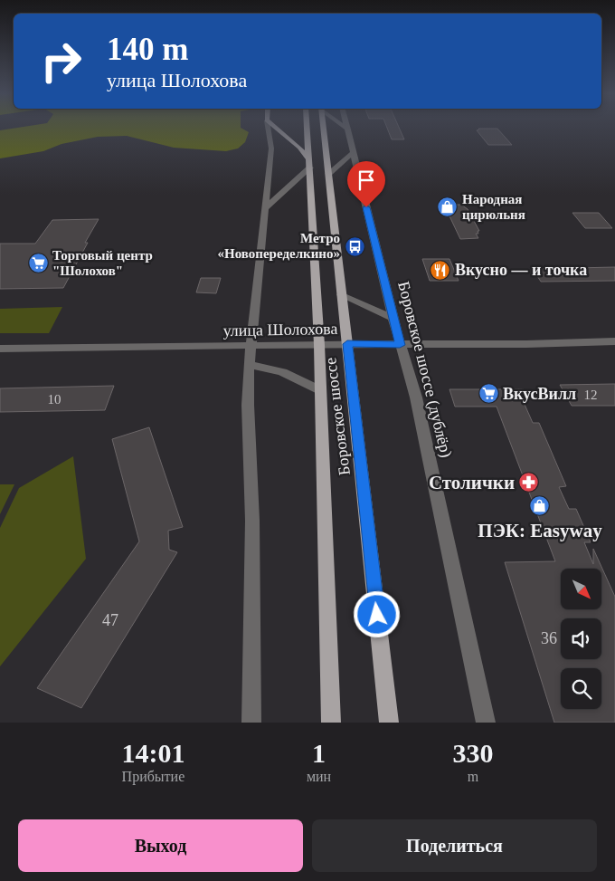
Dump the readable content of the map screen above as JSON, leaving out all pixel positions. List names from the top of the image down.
{
  "streets": {
    "main road": ["Боровское шоссе"],
    "street": ["улица Шолохова", "Боровское шоссе (дублёр)"]
  },
  "crossings": [
    ["улица Шолохова", "Боровское шоссе (дублёр)"],
    ["улица Шолохова", "Боровское шоссе"]
  ],
  "places": {
    "shop": ["Народная цирюльня", "ПЭК: Easyway"],
    "bus stop": ["Метро «Новопеределкино»"],
    "supermarket": ["Торговый центр \"Шолохов\"", "ВкусВилл"],
    "restaurant": ["Вкусно — и точка"],
    "pharmacy": ["Столички"]
  },
  "house_numbers": [
    "12",
    "10",
    "47",
    "36"
  ],
  "north": "bottom right",
  "page": {
    "turn": ["140 m", "улица Шолохова"],
    "eta": [
      "14:01",
      "Прибытие",
      "1",
      "мин",
      "330",
      "m"
    ],
    "buttons": ["Выход", "Поделиться"]
  }
}
